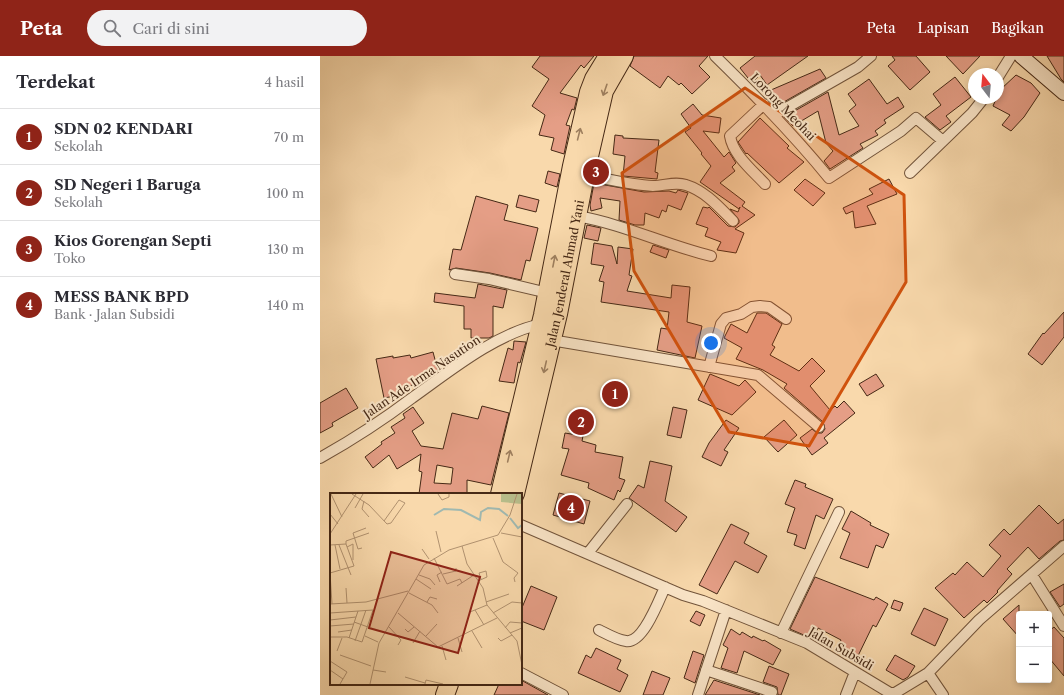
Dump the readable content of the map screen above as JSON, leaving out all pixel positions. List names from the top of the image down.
{
  "streets": {
    "highway": ["Jalan Jenderal Ahmad Yani"],
    "street": ["Lorong Meohai", "Jalan Ade Irma Nasution", "Jalan Subsidi"]
  },
  "crossings": [
    ["Jalan Jenderal Ahmad Yani", "Jalan Ade Irma Nasution"]
  ],
  "north": "top",
  "page": {
    "header": "Peta",
    "search": "Cari di sini",
    "nav": ["Peta", "Lapisan", "Bagikan"],
    "heading": ["Terdekat", "4 hasil"],
    "list": [
      {
        "mark": "1",
        "name": "SDN 02 KENDARI",
        "note": "Sekolah",
        "value": "70 m"
      },
      {
        "mark": "2",
        "name": "SD Negeri 1 Baruga",
        "note": "Sekolah",
        "value": "100 m"
      },
      {
        "mark": "3",
        "name": "Kios Gorengan Septi",
        "note": "Toko",
        "value": "130 m"
      },
      {
        "mark": "4",
        "name": "MESS BANK BPD",
        "note": "Bank · Jalan Subsidi",
        "value": "140 m"
      }
    ],
    "pins": [
      "3",
      "1",
      "2",
      "4"
    ],
    "map_buttons": ["+", "−"]
  }
}
